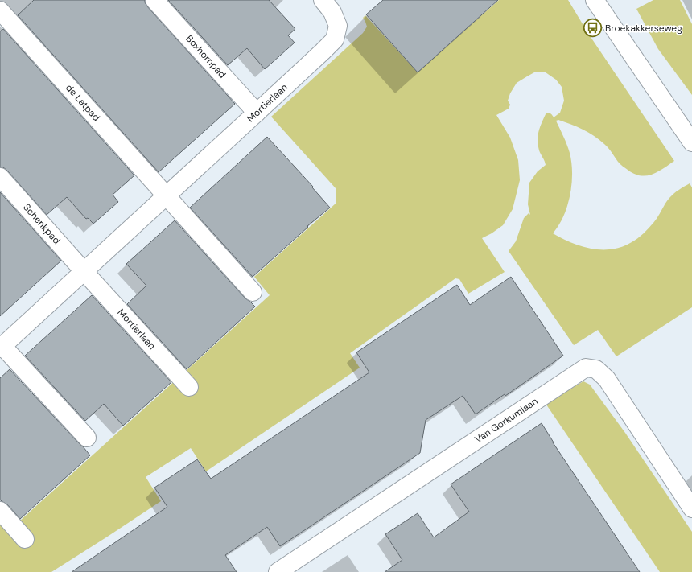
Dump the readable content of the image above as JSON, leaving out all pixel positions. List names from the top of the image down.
{
  "streets": {
    "street": [
      "Boxhornpad",
      "de Latpad",
      "Mortierlaan",
      "Schenkpad",
      "Van Gorkumlaan"
    ]
  },
  "crossings": [
    ["Boxhornpad", "Mortierlaan"],
    ["de Latpad", "Mortierlaan"],
    ["Mortierlaan", "Schenkpad"]
  ],
  "places": {
    "bus stop": ["Broekakkerseweg"]
  }
}
